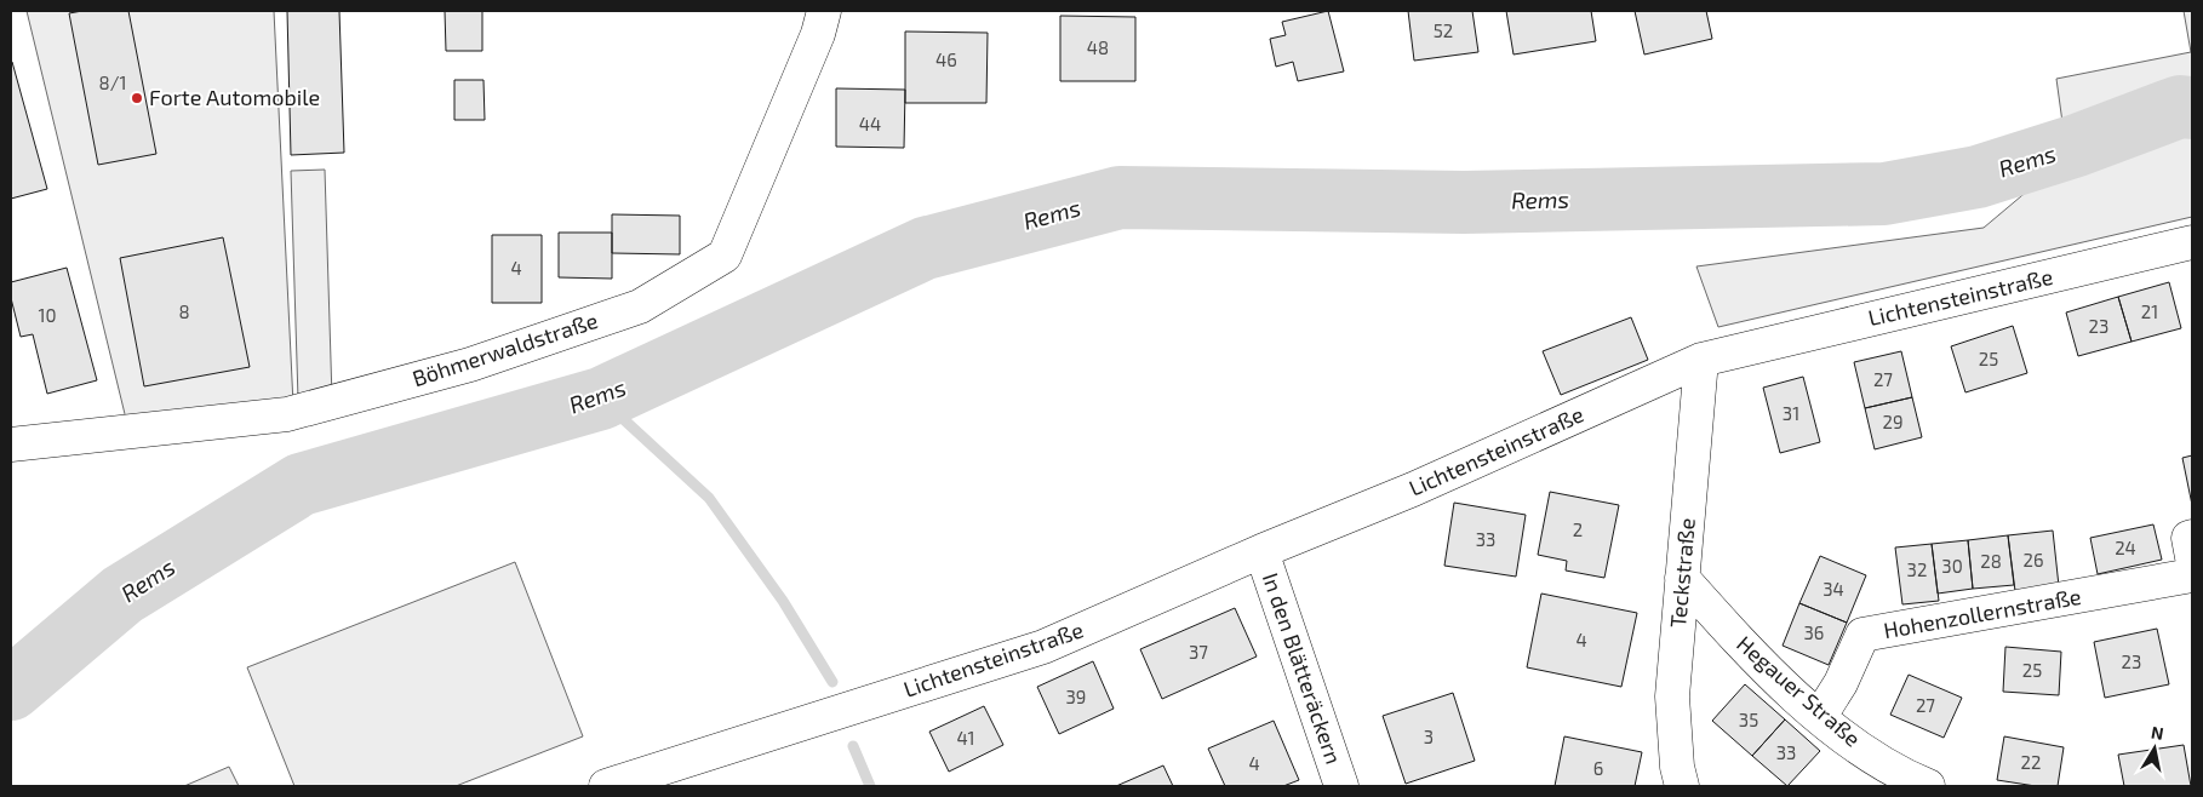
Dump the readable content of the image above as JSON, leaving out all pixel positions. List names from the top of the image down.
{
  "streets": {
    "street": [
      "Lichtensteinstraße",
      "Böhmerwaldstraße",
      "Teckstraße",
      "Hohenzollernstraße",
      "In den Blätteräckern",
      "Hegauer Straße"
    ]
  },
  "crossings": [
    ["Lichtensteinstraße", "Teckstraße"],
    ["Lichtensteinstraße", "In den Blätteräckern"],
    ["Teckstraße", "Hegauer Straße"],
    ["Hohenzollernstraße", "Hegauer Straße"]
  ],
  "water": ["Rems"],
  "places": ["Forte Automobile"],
  "house_numbers": [
    "52",
    "48",
    "46",
    "8/1",
    "44",
    "4",
    "8",
    "21",
    "10",
    "23",
    "25",
    "27",
    "31",
    "29",
    "2",
    "33",
    "24",
    "26",
    "28",
    "30",
    "32",
    "34",
    "36",
    "4",
    "37",
    "23",
    "25",
    "39",
    "27",
    "35",
    "3",
    "41",
    "33",
    "22",
    "4",
    "6"
  ],
  "north": "top"
}
